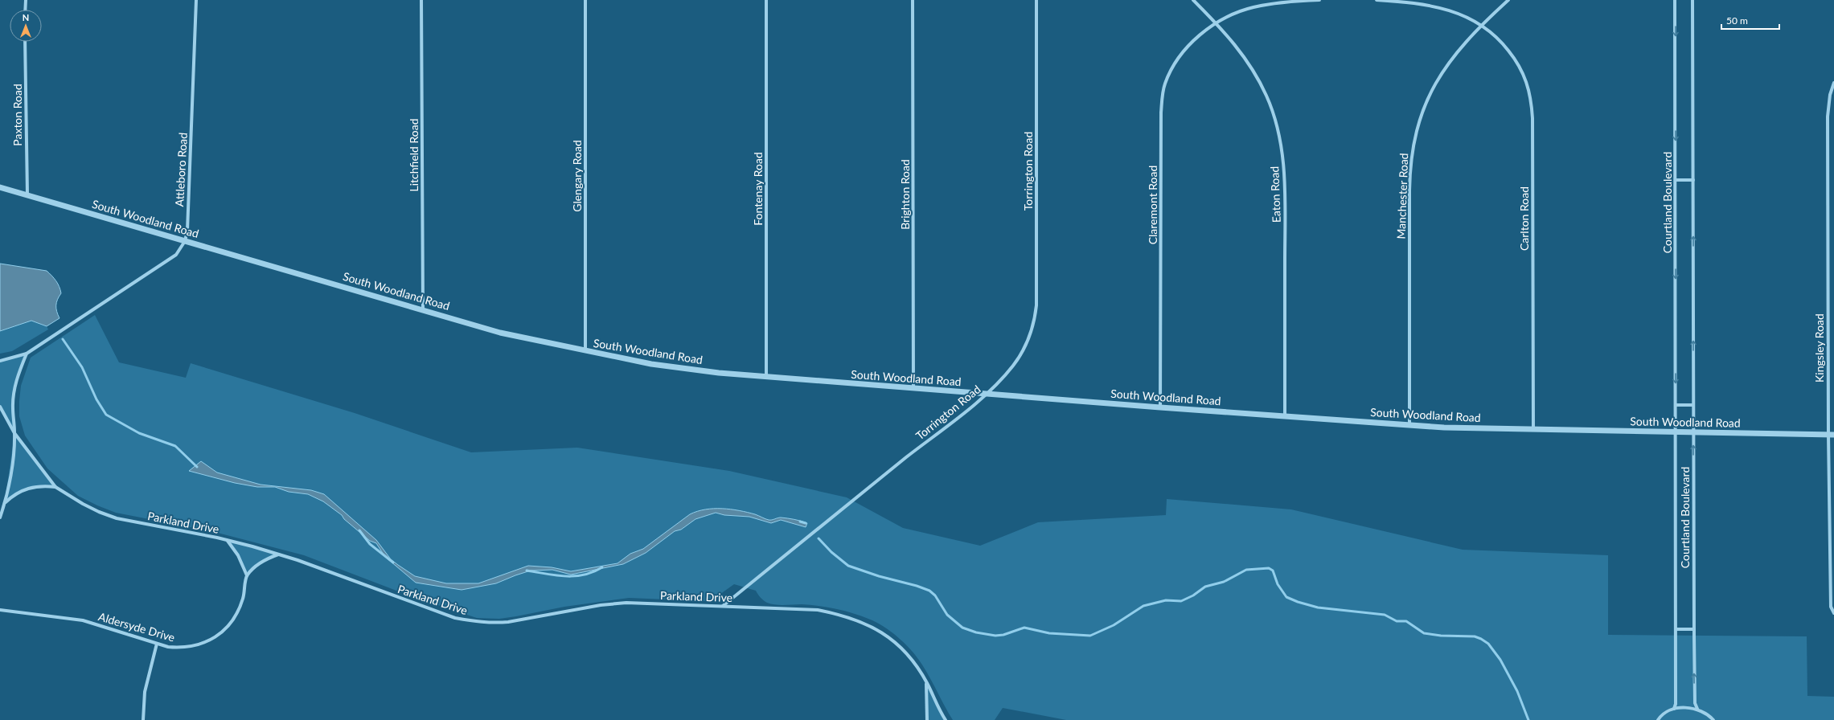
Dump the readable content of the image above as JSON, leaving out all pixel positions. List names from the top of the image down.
{
  "streets": {
    "street": [
      "Paxton Road",
      "Litchfield Road",
      "Attleboro Road",
      "Torrington Road",
      "Glengary Road",
      "Fontenay Road",
      "Brighton Road",
      "Eaton Road",
      "Manchester Road",
      "Courtland Boulevard",
      "Claremont Road",
      "South Woodland Road",
      "Carlton Road",
      "Kingsley Road",
      "Parkland Drive",
      "Aldersyde Drive"
    ]
  },
  "crossings": [
    ["Paxton Road", "South Woodland Road"],
    ["Litchfield Road", "South Woodland Road"],
    ["Attleboro Road", "South Woodland Road"],
    ["Torrington Road", "South Woodland Road"],
    ["Torrington Road", "Parkland Drive"],
    ["Glengary Road", "South Woodland Road"],
    ["Fontenay Road", "South Woodland Road"],
    ["Brighton Road", "South Woodland Road"],
    ["Eaton Road", "Claremont Road"],
    ["Eaton Road", "South Woodland Road"],
    ["Manchester Road", "South Woodland Road"],
    ["Manchester Road", "Carlton Road"],
    ["Courtland Boulevard", "South Woodland Road"],
    ["Claremont Road", "South Woodland Road"],
    ["South Woodland Road", "Carlton Road"],
    ["South Woodland Road", "Kingsley Road"]
  ],
  "scale_bar": "50 m",
  "north": "top"
}
